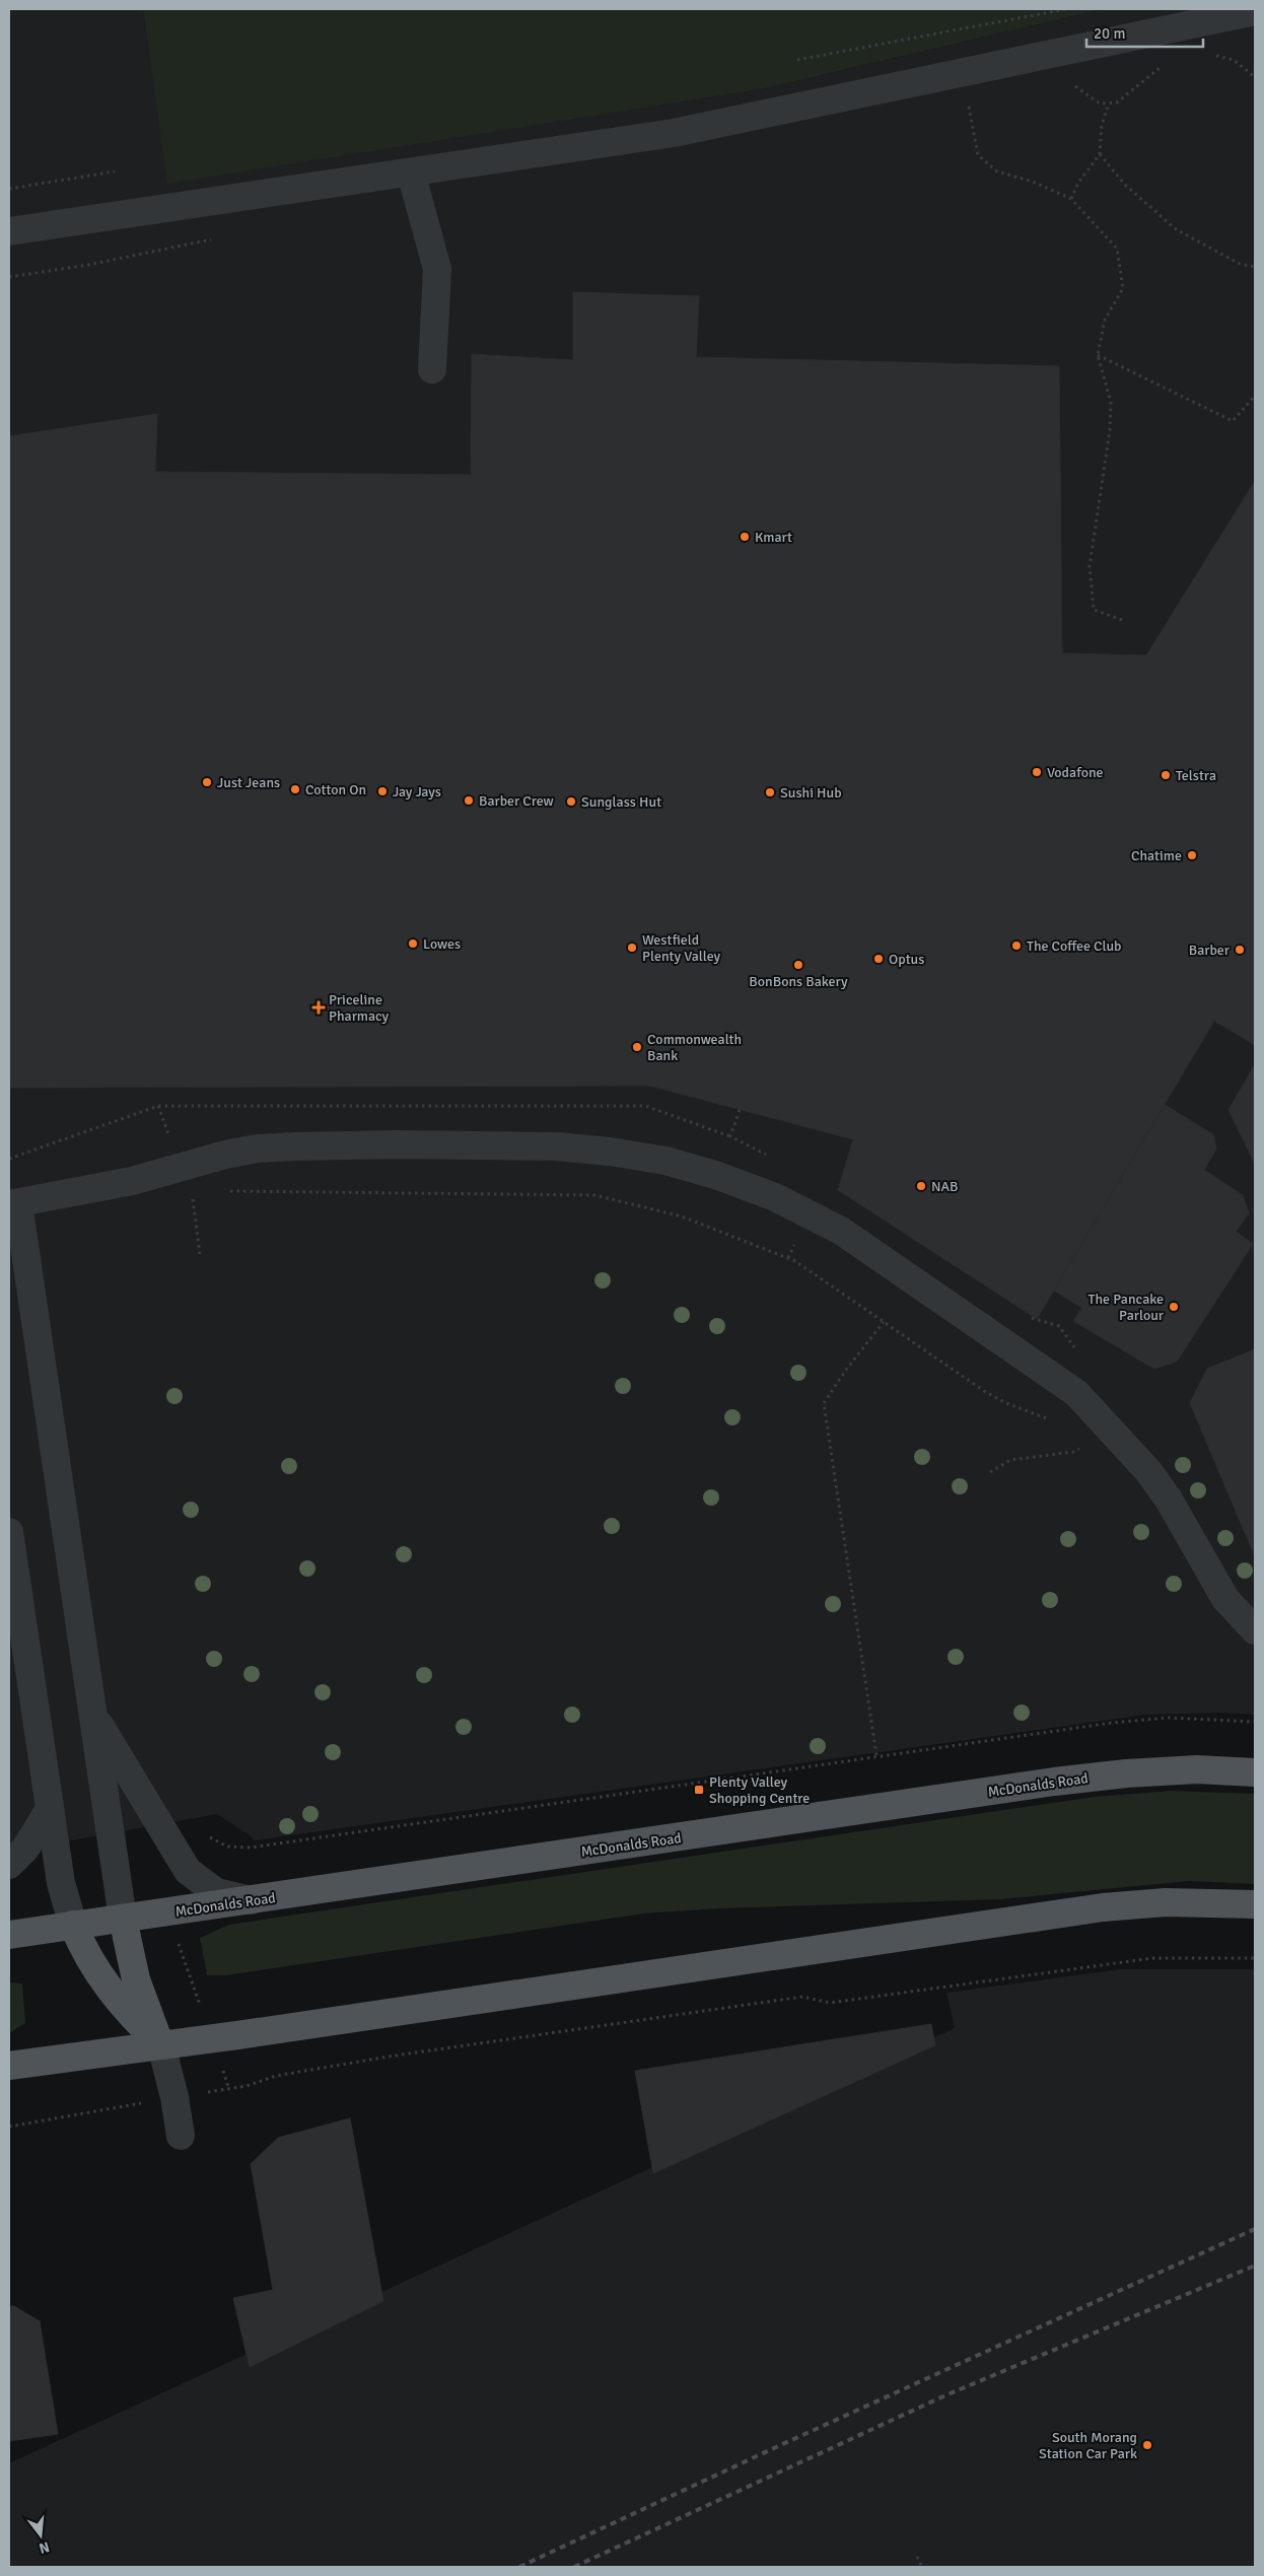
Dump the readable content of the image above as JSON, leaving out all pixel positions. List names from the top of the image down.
{
  "streets": {
    "main road": ["McDonalds Road"]
  },
  "places": {
    "other": [
      "Kmart",
      "Vodafone",
      "Telstra",
      "Just Jeans",
      "Cotton On",
      "Jay Jays",
      "Sushi Hub",
      "Barber Crew",
      "Sunglass Hut",
      "Chatime",
      "Lowes",
      "The Coffee Club",
      "Westfield Plenty Valley",
      "Barber",
      "Optus",
      "BonBons Bakery",
      "Commonwealth Bank",
      "NAB",
      "The Pancake Parlour",
      "South Morang Station Car Park"
    ],
    "health": ["Priceline Pharmacy"],
    "transit": ["Plenty Valley Shopping Centre"]
  },
  "scale_bar": "20 m",
  "north": "bottom"
}
